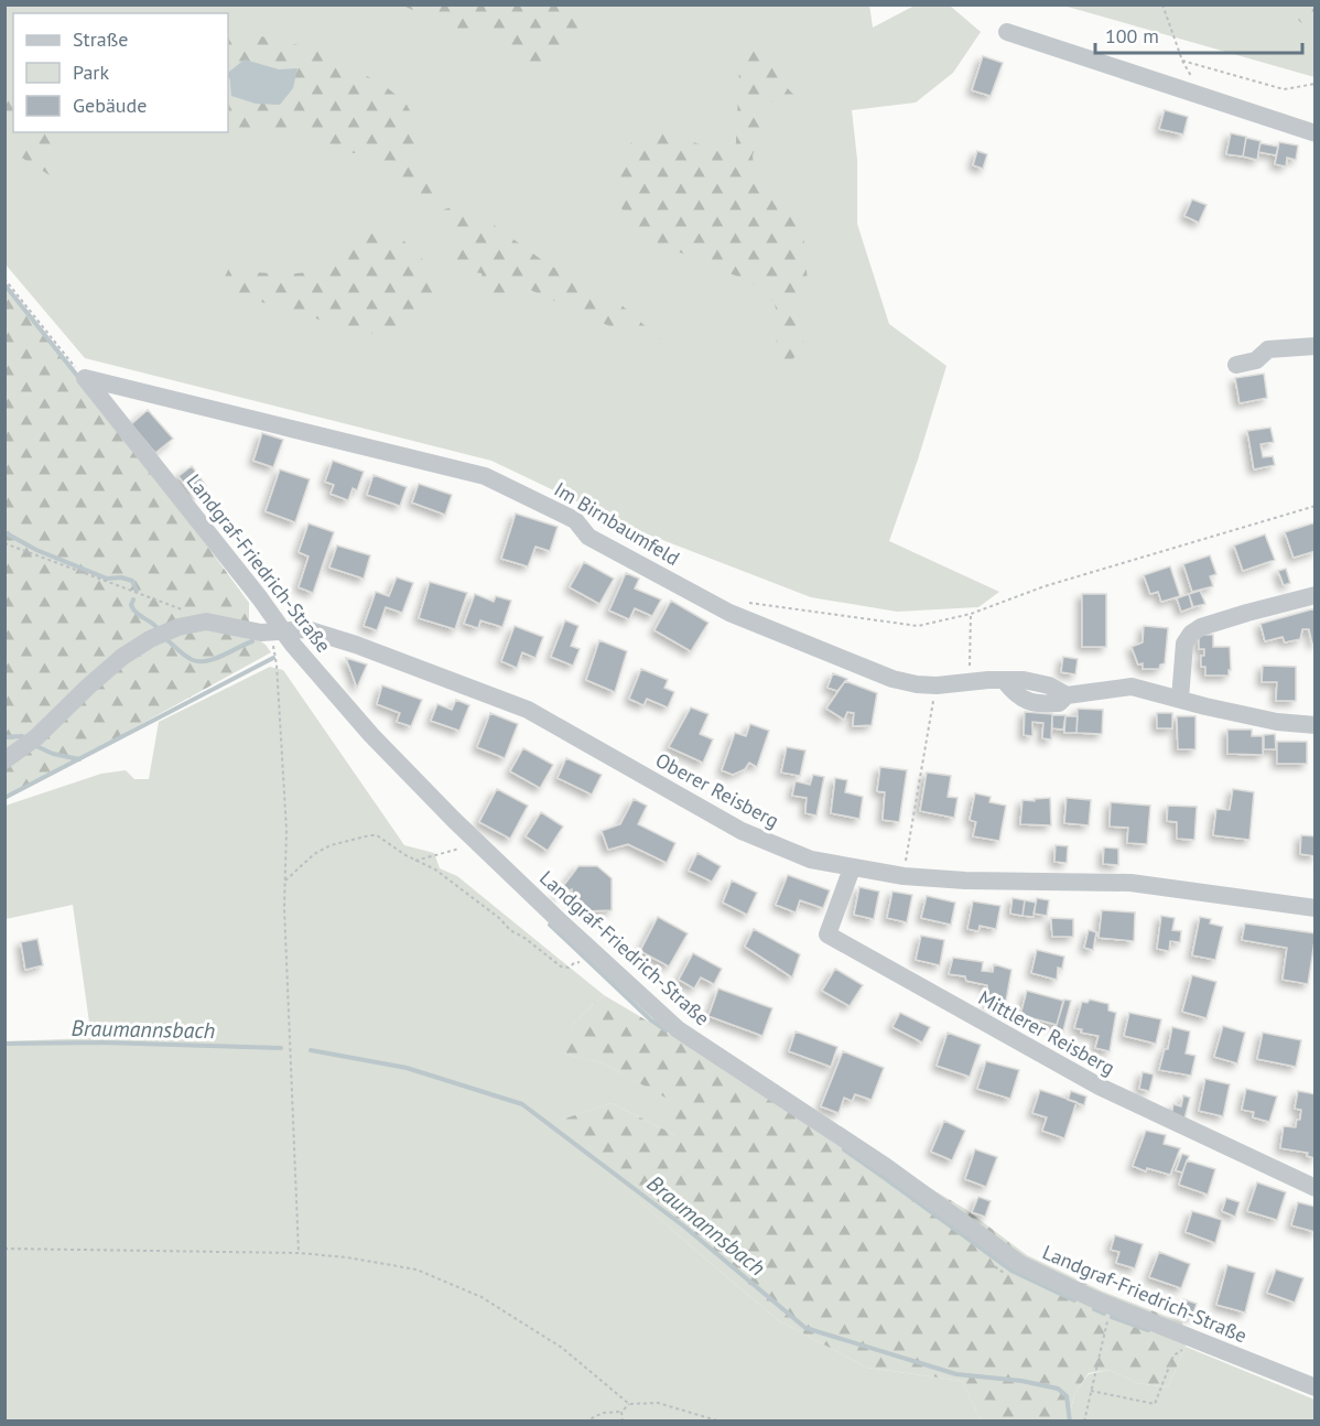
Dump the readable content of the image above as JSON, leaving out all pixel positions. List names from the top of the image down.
{
  "streets": {
    "street": [
      "Im Birnbaumfeld",
      "Landgraf-Friedrich-Straße",
      "Oberer Reisberg",
      "Mittlerer Reisberg"
    ]
  },
  "crossings": [
    ["Im Birnbaumfeld", "Landgraf-Friedrich-Straße"],
    ["Landgraf-Friedrich-Straße", "Oberer Reisberg"],
    ["Oberer Reisberg", "Mittlerer Reisberg"]
  ],
  "water": ["Braumannsbach"],
  "legend": ["Straße", "Park", "Gebäude"],
  "scale_bar": "100 m"
}
